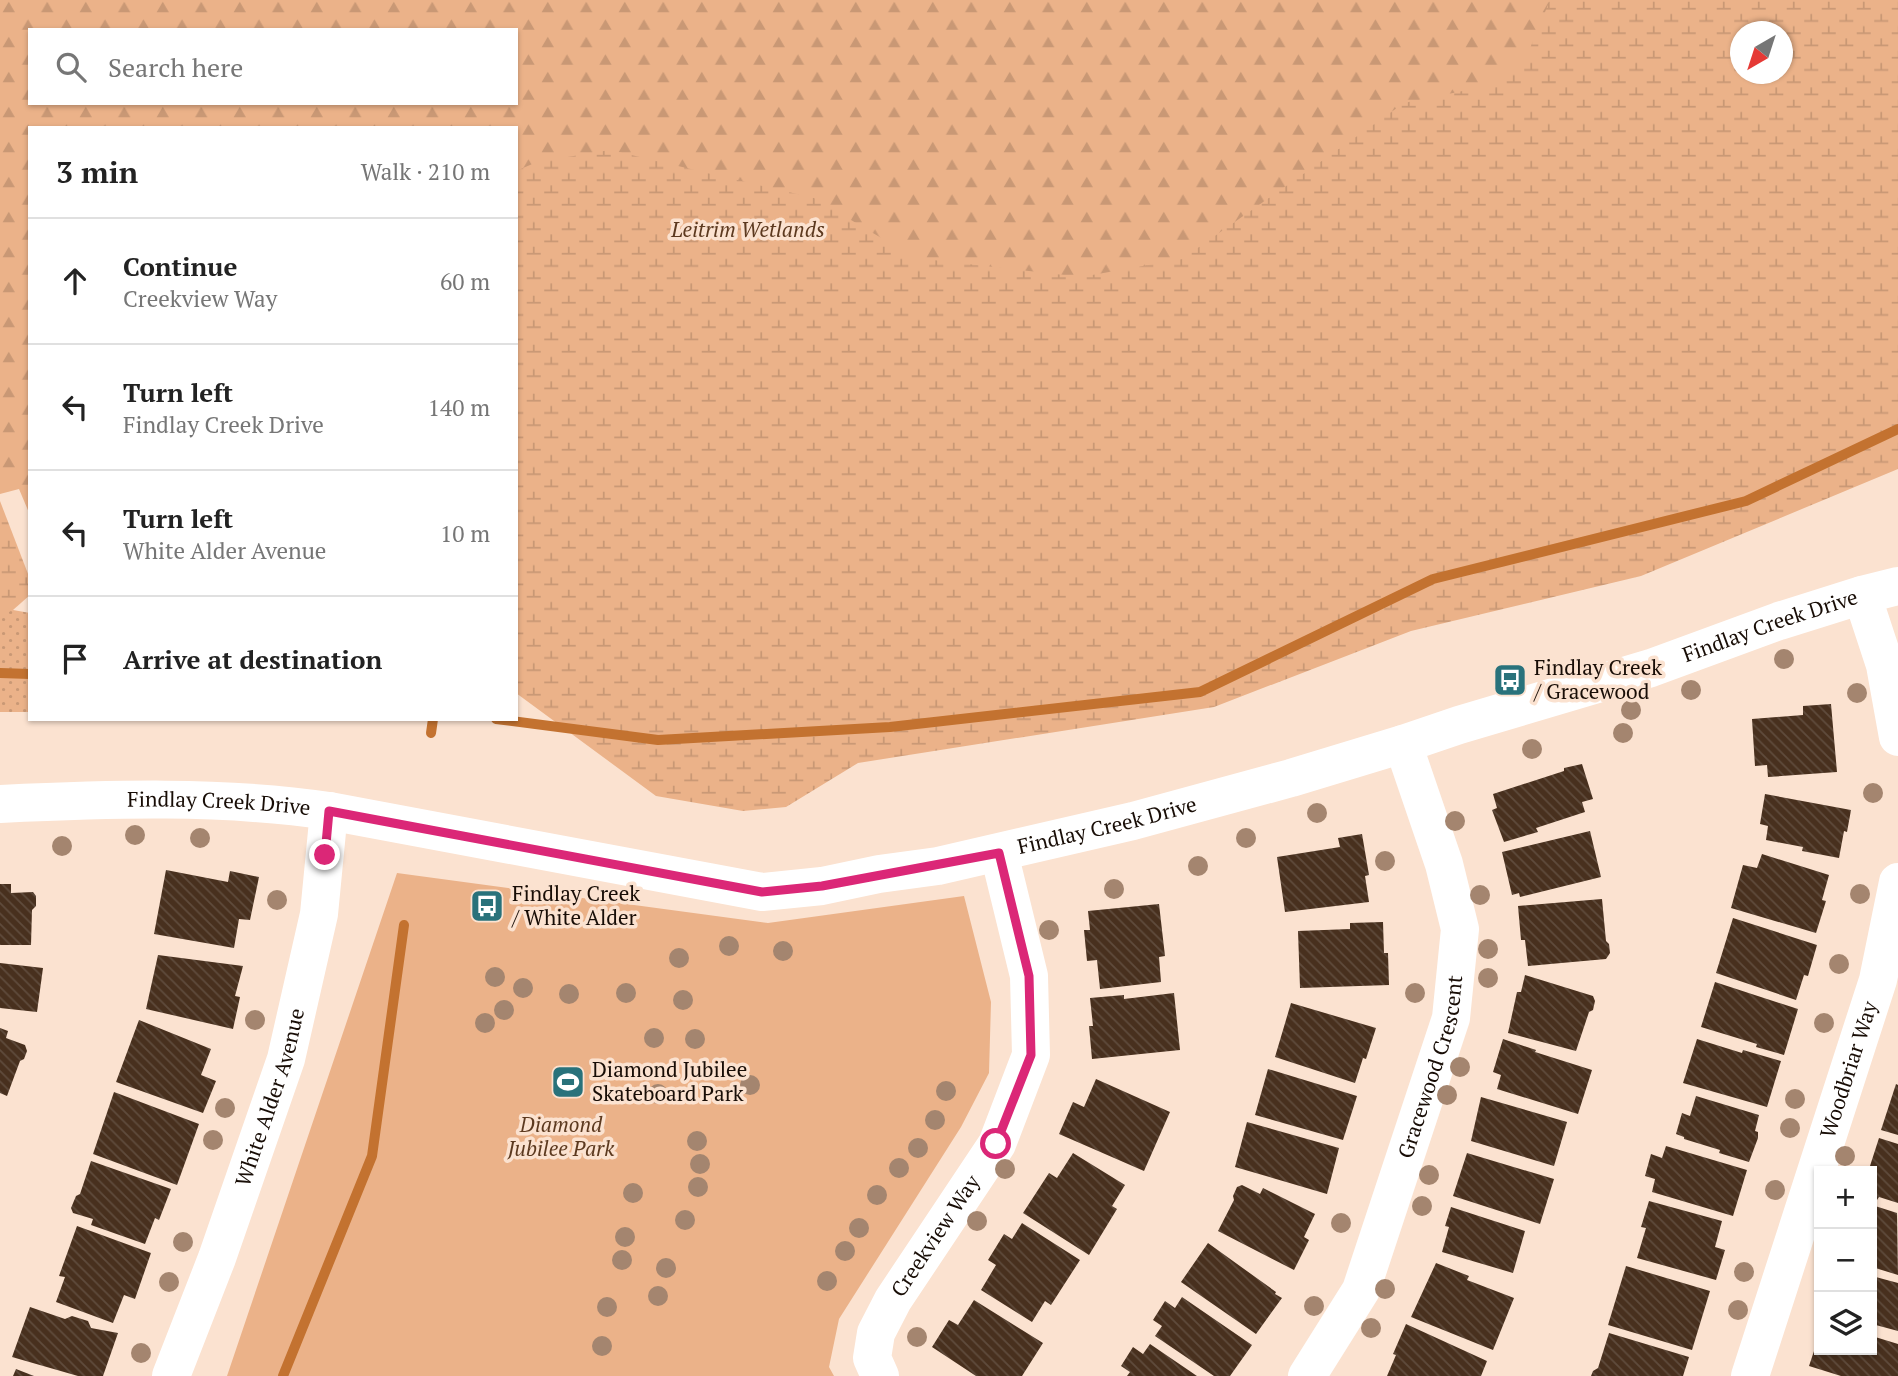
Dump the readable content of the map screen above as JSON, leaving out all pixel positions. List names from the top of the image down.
{
  "streets": {
    "street": [
      "Findlay Creek Drive",
      "Gracewood Crescent",
      "Woodbriar Way",
      "White Alder Avenue",
      "Creekview Way"
    ]
  },
  "crossings": [
    ["Findlay Creek Drive", "Gracewood Crescent"],
    ["Findlay Creek Drive", "White Alder Avenue"],
    ["Findlay Creek Drive", "Creekview Way"]
  ],
  "parks": ["Leitrim Wetlands", "Diamond Jubilee Park"],
  "places": {
    "bus stop": ["Findlay Creek / Gracewood", "Findlay Creek / White Alder"],
    "sports": ["Diamond Jubilee Skateboard Park"]
  },
  "north": "bottom left",
  "page": {
    "search": "Search here",
    "heading": ["3 min", "Walk · 210 m"],
    "list": [
      ["Continue", "Creekview Way", "60 m"],
      ["Turn left", "Findlay Creek Drive", "140 m"],
      ["Turn left", "White Alder Avenue", "10 m"],
      "Arrive at destination"
    ],
    "map_buttons": ["+", "−"]
  }
}
